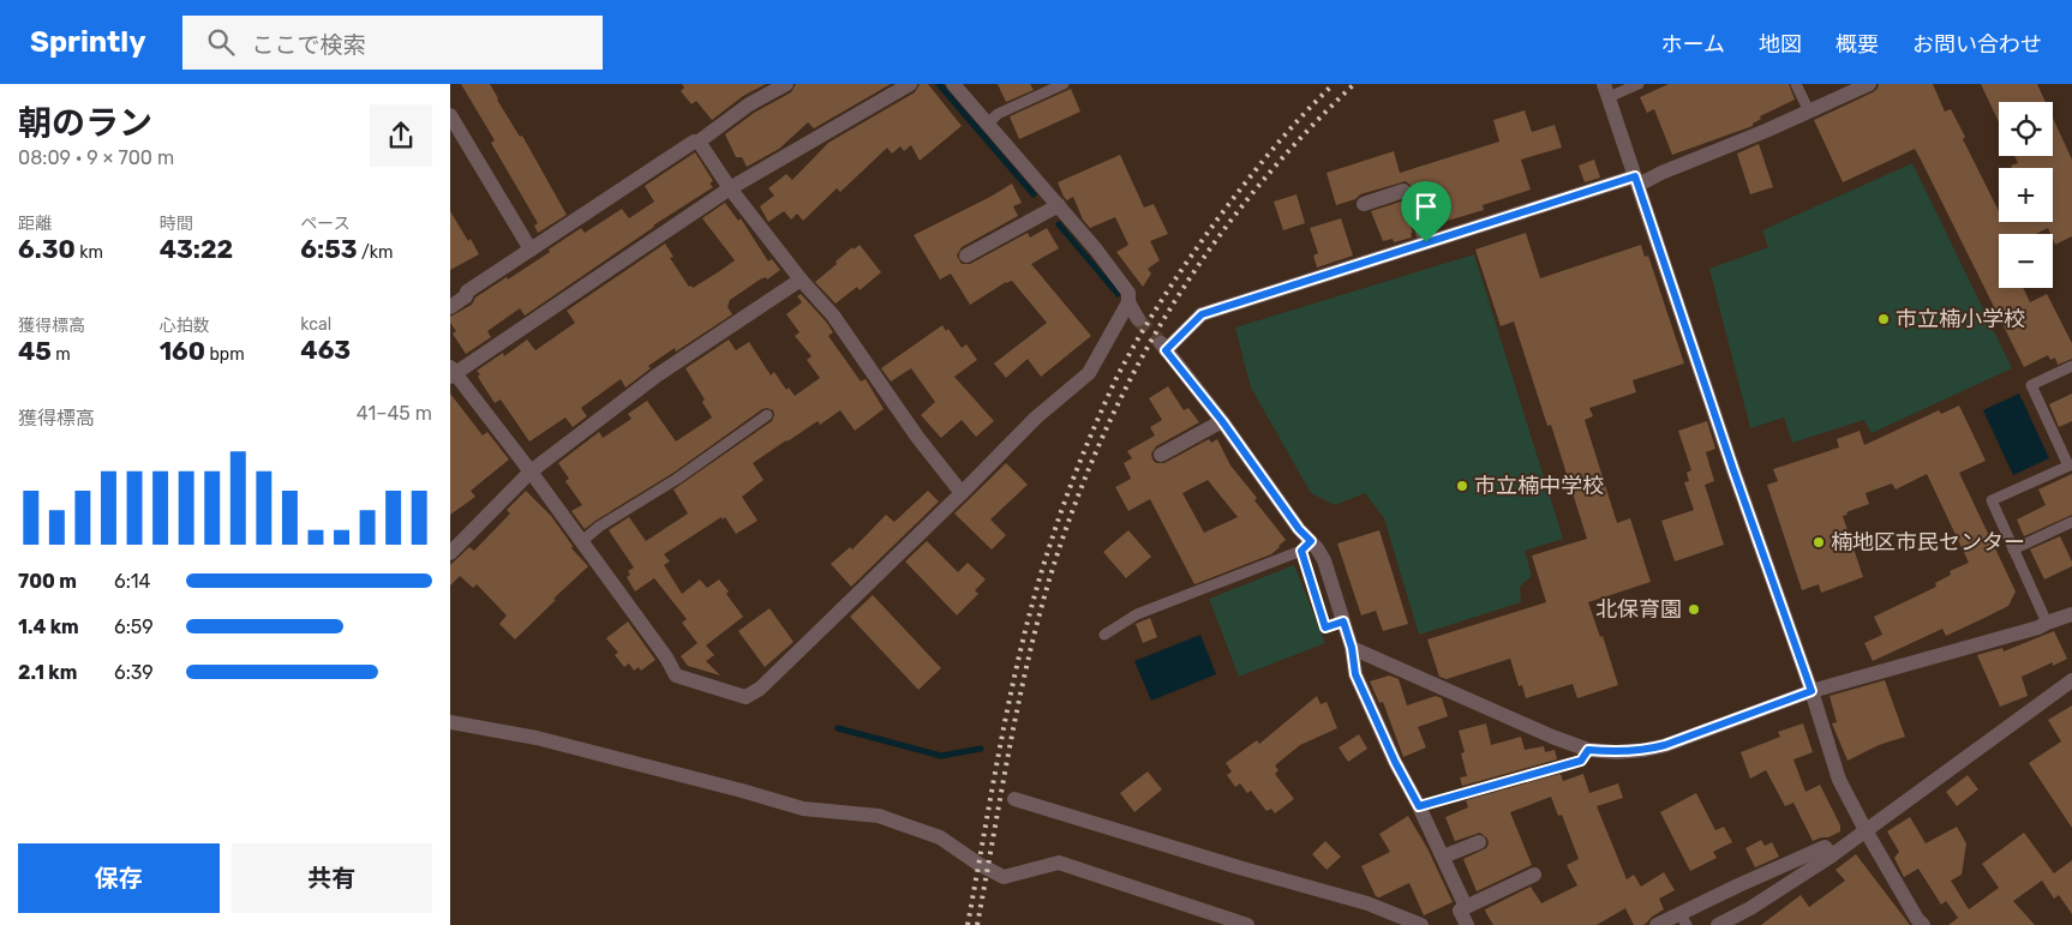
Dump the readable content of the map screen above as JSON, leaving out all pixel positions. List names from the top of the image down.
{
  "places": [
    "市立楠小学校",
    "市立楠中学校",
    "楠地区市民センター",
    "北保育園"
  ],
  "page": {
    "header": "Sprintly",
    "search": "ここで検索",
    "nav": [
      "ホーム",
      "地図",
      "概要",
      "お問い合わせ"
    ],
    "heading": ["朝のラン", "08:09 · 9 × 700 m"],
    "map_buttons": ["+", "−"],
    "stats": [
      ["距離", "6.30 km"],
      ["時間", "43:22"],
      ["ペース", "6:53 /km"],
      ["獲得標高", "45 m"],
      ["心拍数", "160 bpm"],
      ["kcal", "463"]
    ],
    "chart": ["獲得標高", "41–45 m"],
    "list": [
      {
        "name": "700 m",
        "note": "6:14"
      },
      {
        "name": "1.4 km",
        "note": "6:59"
      },
      {
        "name": "2.1 km",
        "note": "6:39"
      }
    ],
    "buttons": ["保存", "共有"]
  }
}
